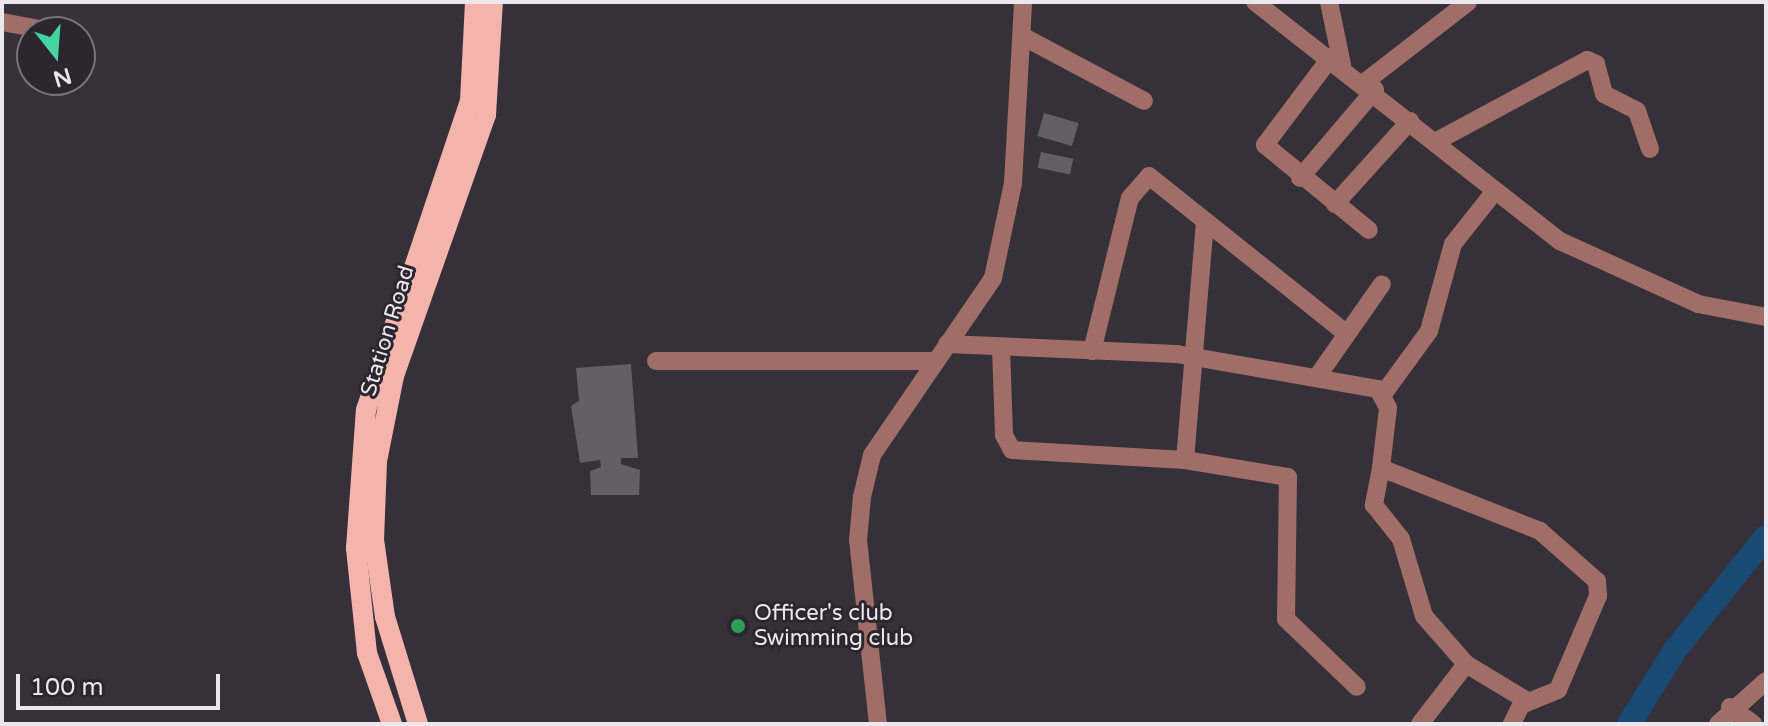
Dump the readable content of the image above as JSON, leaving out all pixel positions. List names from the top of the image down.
{
  "streets": {
    "main road": ["Station Road"]
  },
  "places": ["Officer's club Swimming club"],
  "scale_bar": "100 m",
  "north": "bottom"
}
